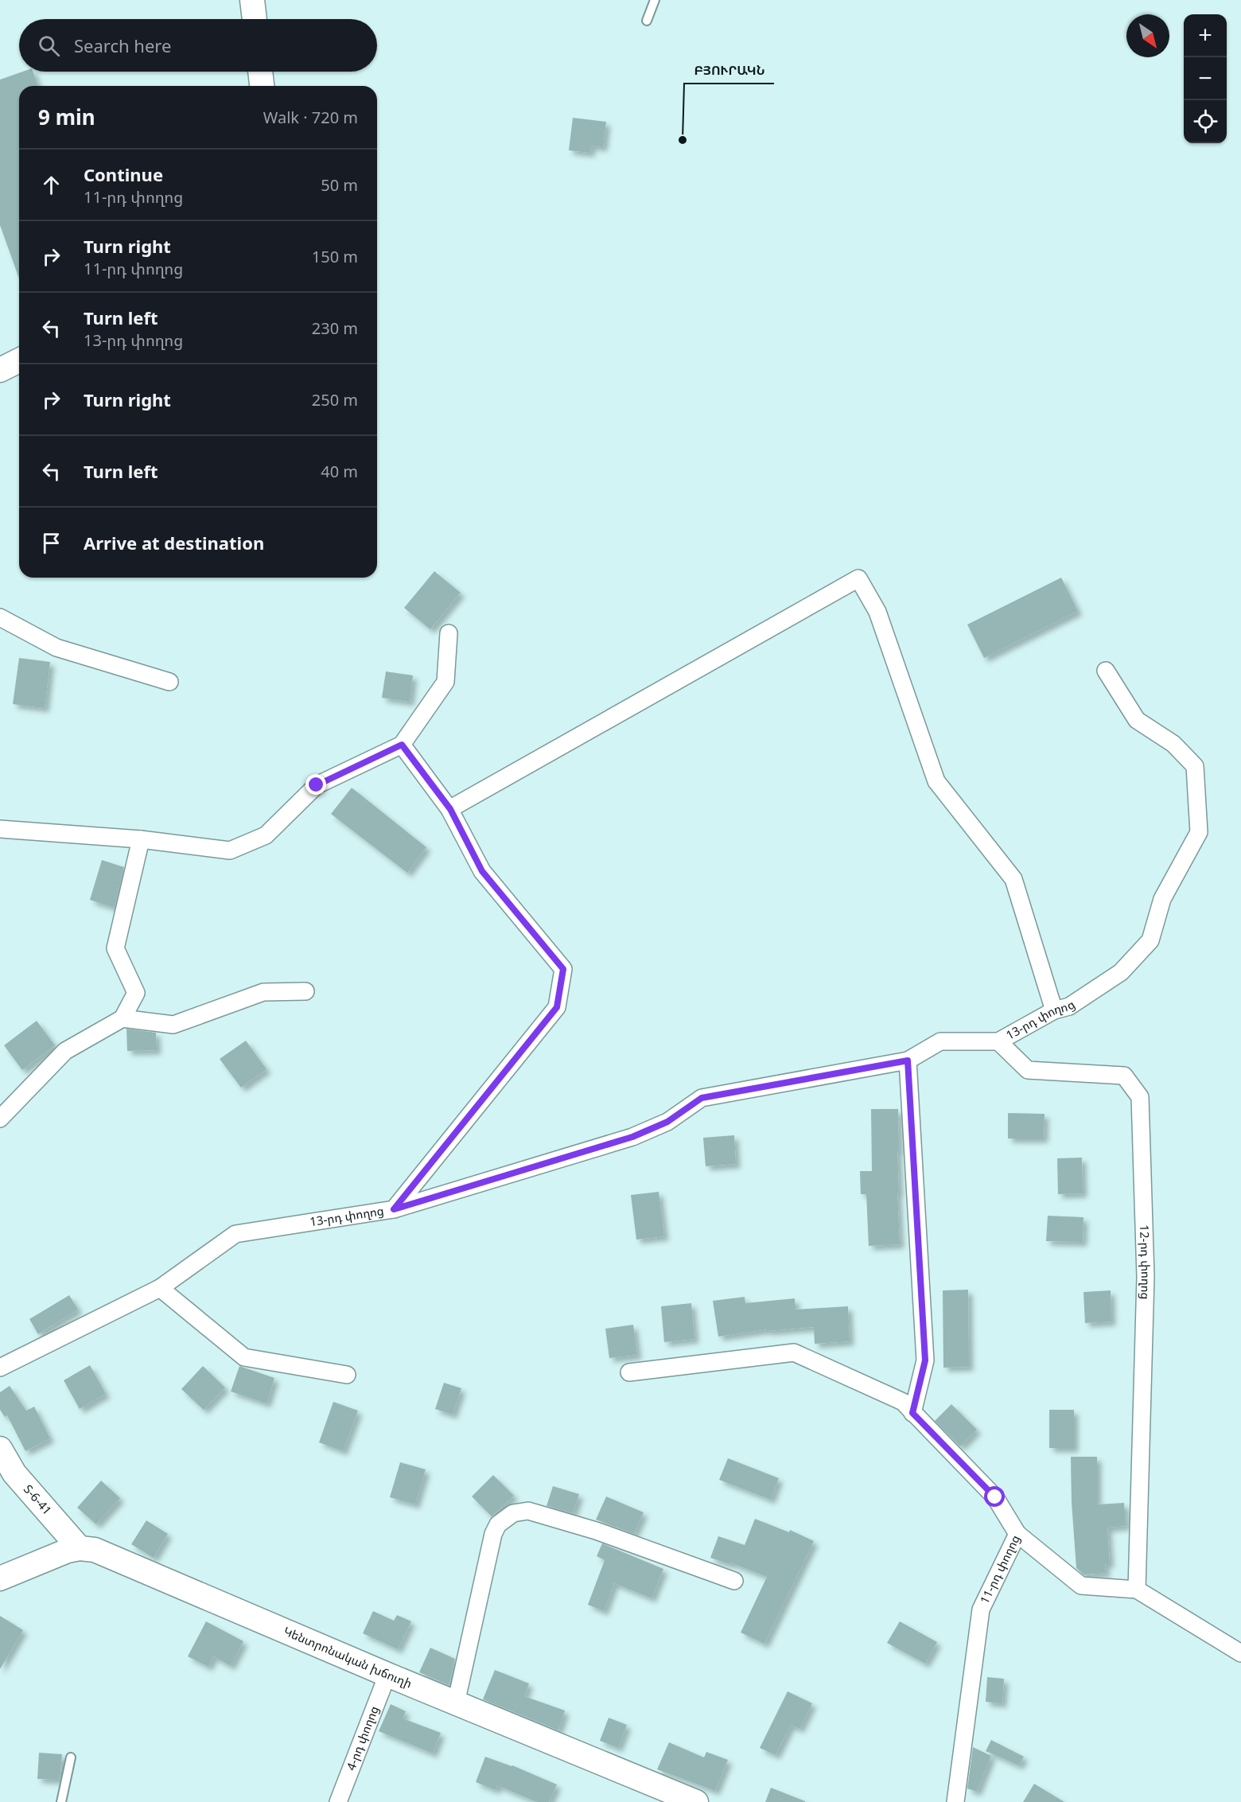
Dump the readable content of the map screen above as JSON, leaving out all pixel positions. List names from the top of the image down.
{
  "streets": {
    "main road": ["Տ-6-41", "Կենտրոնական խճուղի"],
    "street": [
      "13-րդ փողոց",
      "12-րդ փողոց",
      "11-րդ փողոց",
      "4-րդ փողոց"
    ]
  },
  "crossings": [
    ["13-րդ փողոց", "12-րդ փողոց"],
    ["Տ-6-41", "Կենտրոնական խճուղի"],
    ["Կենտրոնական խճուղի", "4-րդ փողոց"]
  ],
  "places": ["ԲՅՈՒՐԱԿՆ"],
  "north": "bottom right",
  "page": {
    "map_buttons": ["+", "−"],
    "search": "Search here",
    "heading": ["9 min", "Walk · 720 m"],
    "list": [
      ["Continue", "11-րդ փողոց", "50 m"],
      ["Turn right", "11-րդ փողոց", "150 m"],
      ["Turn left", "13-րդ փողոց", "230 m"],
      ["Turn right", "250 m"],
      ["Turn left", "40 m"],
      "Arrive at destination"
    ]
  }
}
